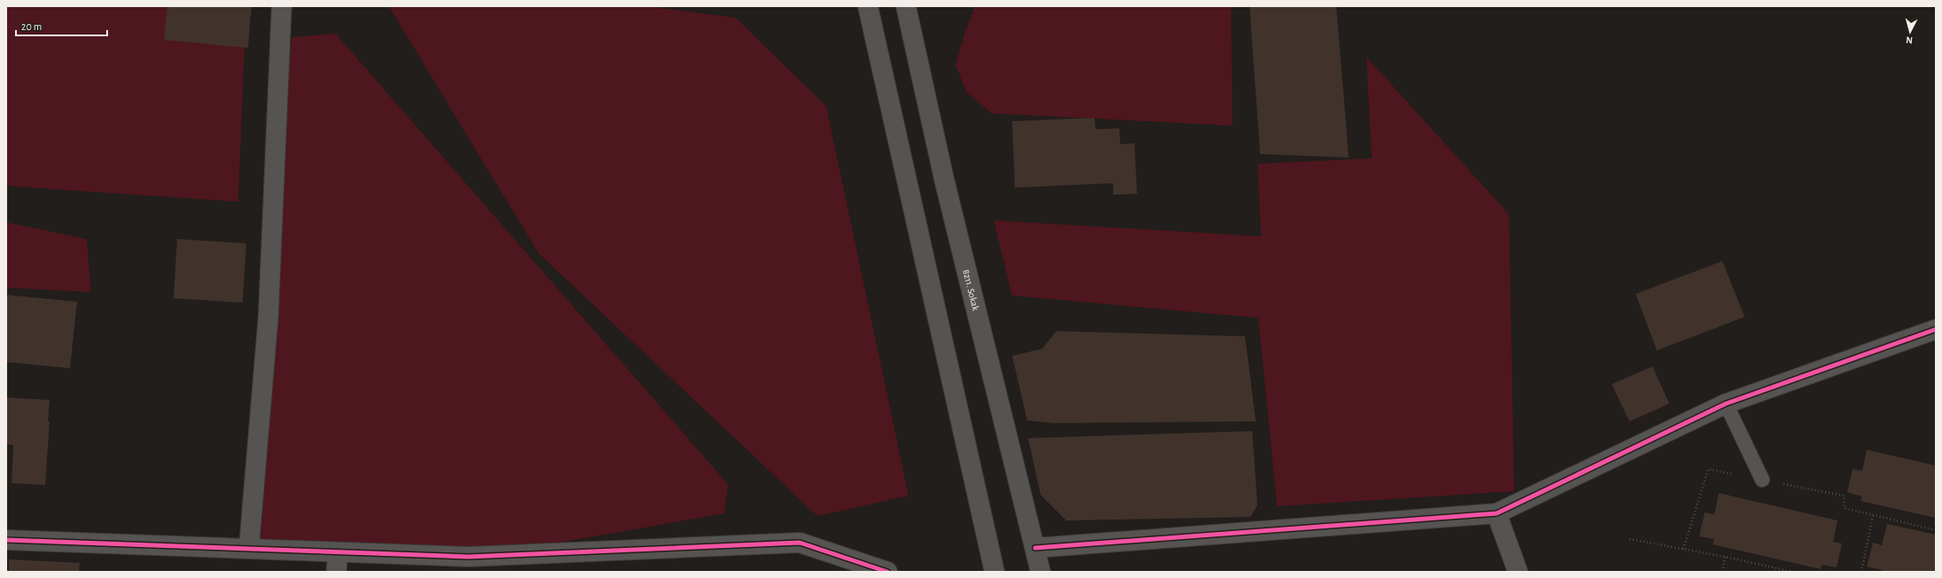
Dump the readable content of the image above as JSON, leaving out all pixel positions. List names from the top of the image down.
{
  "streets": {
    "street": ["8211. Sokak"]
  },
  "scale_bar": "20 m",
  "north": "bottom"
}
